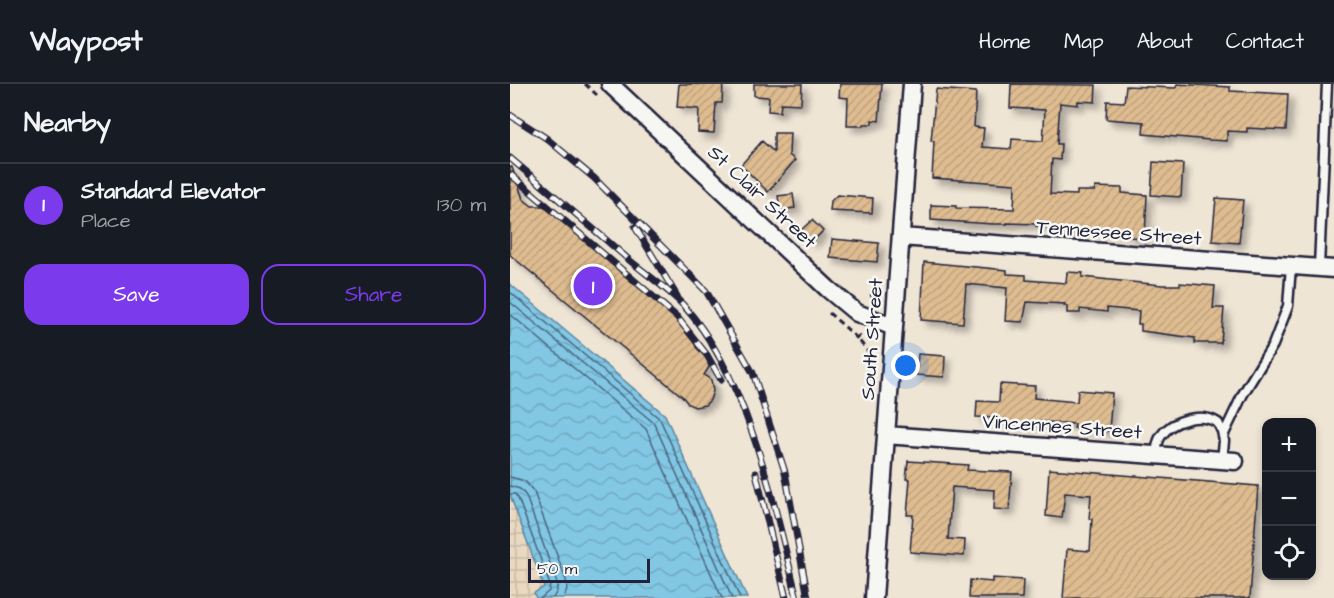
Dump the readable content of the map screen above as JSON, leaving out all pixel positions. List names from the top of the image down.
{
  "streets": {
    "street": [
      "St Clair Street",
      "Tennessee Street",
      "South Street",
      "Vincennes Street"
    ]
  },
  "crossings": [
    ["St Clair Street", "South Street"],
    ["Tennessee Street", "South Street"],
    ["South Street", "Vincennes Street"]
  ],
  "scale_bar": "50 m",
  "page": {
    "header": "Waypost",
    "nav": [
      "Home",
      "Map",
      "About",
      "Contact"
    ],
    "heading": "Nearby",
    "list": [
      {
        "mark": "1",
        "name": "Standard Elevator",
        "note": "Place",
        "value": "130 m"
      }
    ],
    "buttons": ["Save", "Share"],
    "pins": "1",
    "map_buttons": ["+", "−"],
    "scale": "50 m"
  }
}
